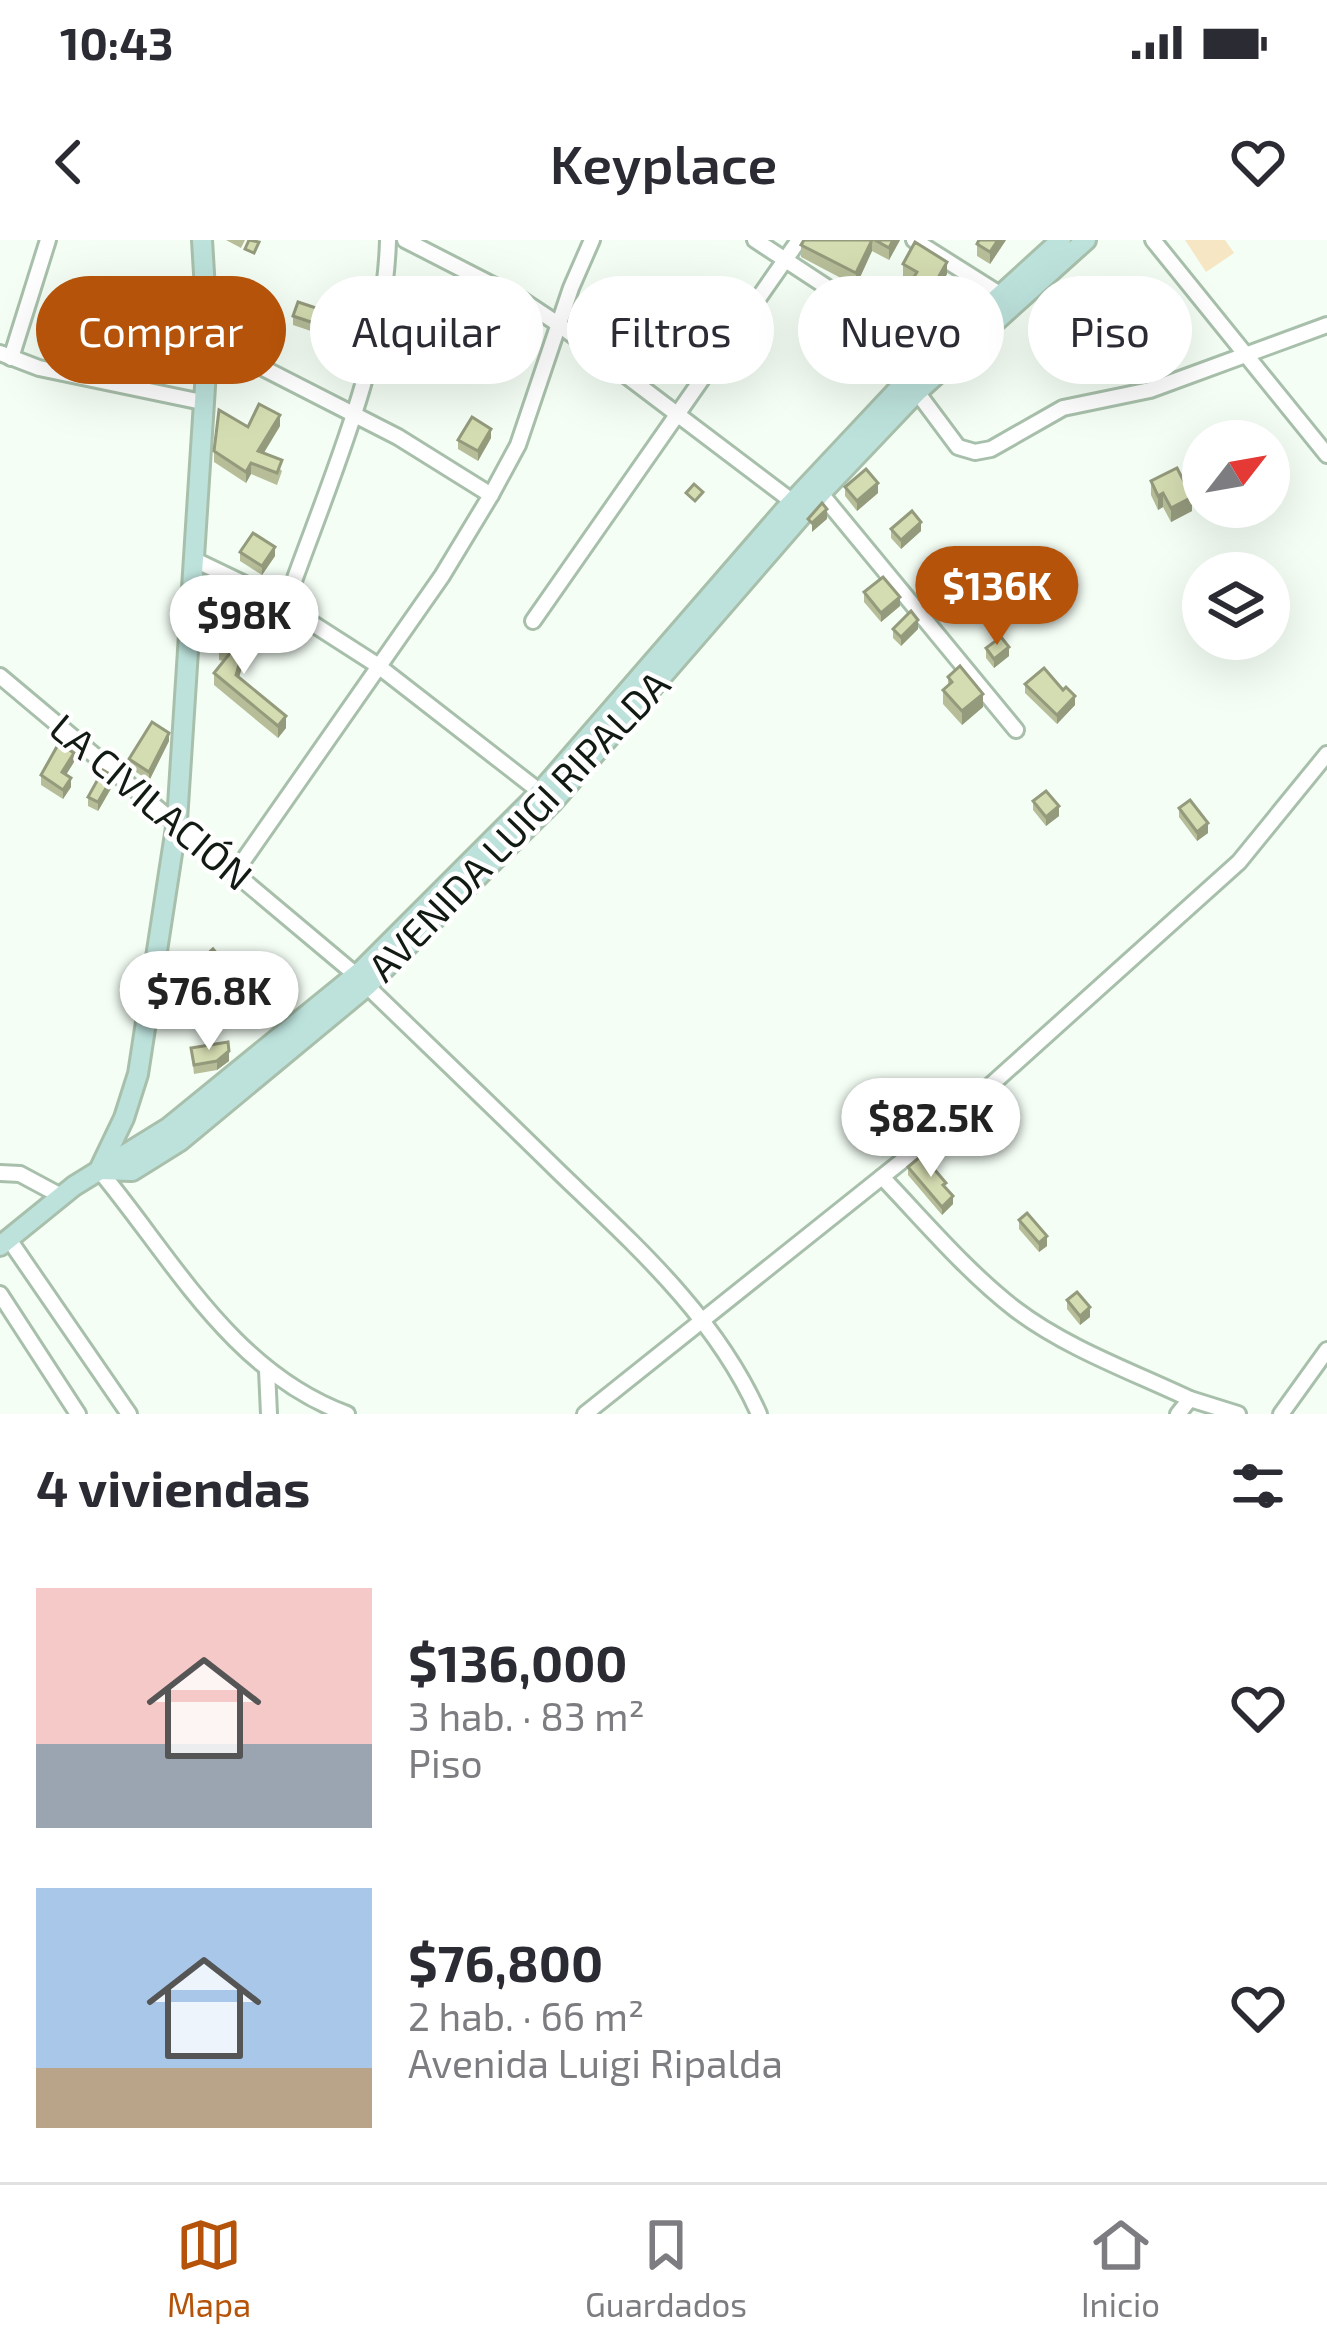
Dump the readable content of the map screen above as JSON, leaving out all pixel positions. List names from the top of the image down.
{
  "streets": {
    "street": ["LA CIVILACIÓN", "AVENIDA LUIGI RIPALDA"]
  },
  "crossings": [
    ["LA CIVILACIÓN", "AVENIDA LUIGI RIPALDA"]
  ],
  "north": "top right",
  "page": {
    "status": "10:43",
    "header": "Keyplace",
    "chip": [
      "Comprar",
      "Alquilar",
      "Filtros",
      "Nuevo",
      "Piso"
    ],
    "price": [
      "$136K",
      "$98K",
      "$76.8K",
      "$82.5K"
    ],
    "heading": "4 viviendas",
    "list": [
      {
        "name": "$136,000",
        "note": "3 hab. · 83 m² · Piso"
      },
      {
        "name": "$76,800",
        "note": "2 hab. · 66 m² · Avenida Luigi Ripalda"
      }
    ],
    "tabs": ["Mapa", "Guardados", "Inicio"]
  }
}
